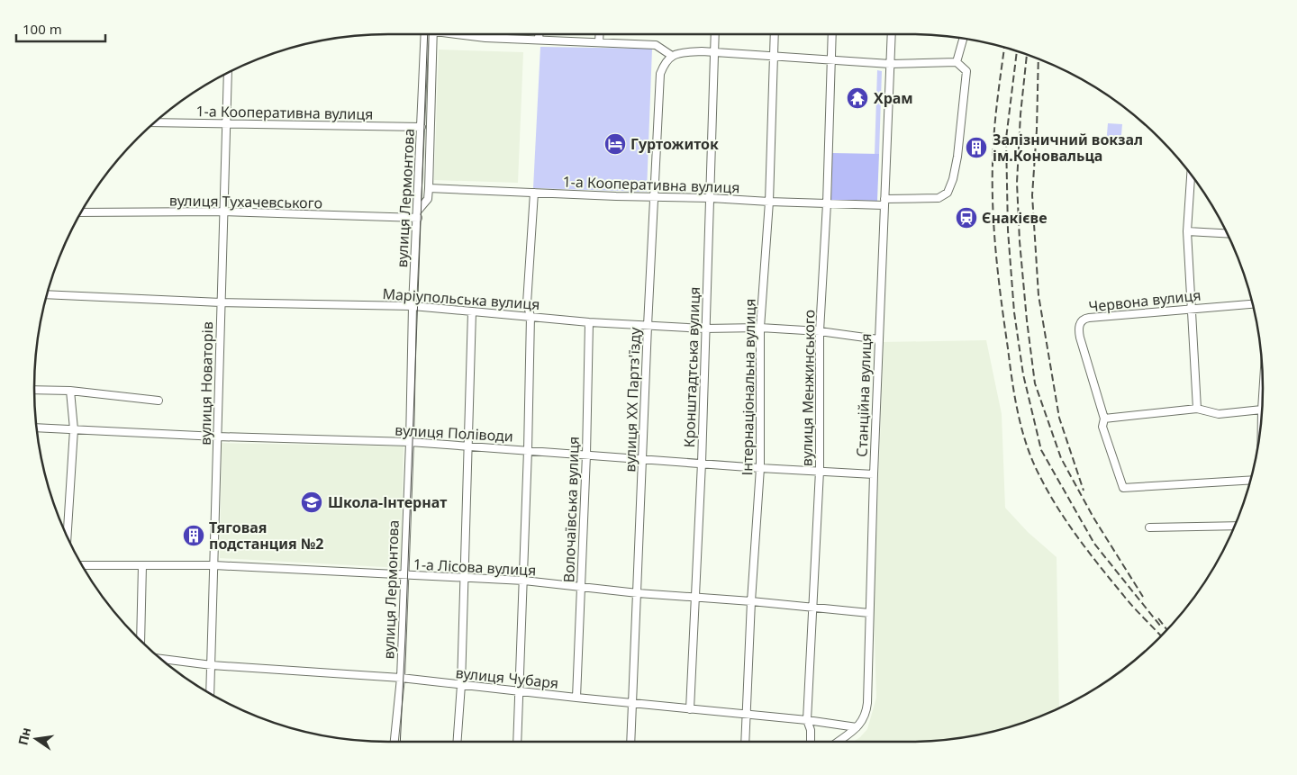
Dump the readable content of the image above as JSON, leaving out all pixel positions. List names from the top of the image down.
{
  "streets": {
    "street": [
      "1-а Кооперативна вулиця",
      "вулиця Лермонтова",
      "вулиця Тухачевського",
      "Маріупольська вулиця",
      "Червона вулиця",
      "Кронштадтська вулиця",
      "вулиця Новаторів",
      "Інтернаціональна вулиця",
      "вулиця Менжинського",
      "Станційна вулиця",
      "вулиця XX Партз'їзду",
      "вулиця Поліводи",
      "Волочаївська вулиця",
      "1-а Лісова вулиця",
      "вулиця Чубаря"
    ]
  },
  "crossings": [
    ["1-а Кооперативна вулиця", "вулиця Лермонтова"],
    ["1-а Кооперативна вулиця", "Кронштадтська вулиця"],
    ["1-а Кооперативна вулиця", "вулиця Новаторів"],
    ["1-а Кооперативна вулиця", "Інтернаціональна вулиця"],
    ["1-а Кооперативна вулиця", "вулиця Менжинського"],
    ["1-а Кооперативна вулиця", "Станційна вулиця"],
    ["1-а Кооперативна вулиця", "вулиця XX Партз'їзду"],
    ["вулиця Лермонтова", "вулиця Тухачевського"],
    ["вулиця Лермонтова", "Маріупольська вулиця"],
    ["вулиця Лермонтова", "вулиця Поліводи"],
    ["вулиця Лермонтова", "1-а Лісова вулиця"],
    ["вулиця Лермонтова", "вулиця Чубаря"],
    ["вулиця Тухачевського", "вулиця Новаторів"],
    ["Маріупольська вулиця", "Кронштадтська вулиця"],
    ["Маріупольська вулиця", "вулиця Новаторів"],
    ["Маріупольська вулиця", "Інтернаціональна вулиця"],
    ["Маріупольська вулиця", "вулиця Менжинського"],
    ["Маріупольська вулиця", "Станційна вулиця"],
    ["Маріупольська вулиця", "вулиця XX Партз'їзду"],
    ["Маріупольська вулиця", "Волочаївська вулиця"],
    ["Кронштадтська вулиця", "вулиця Поліводи"],
    ["Кронштадтська вулиця", "1-а Лісова вулиця"],
    ["Кронштадтська вулиця", "вулиця Чубаря"],
    ["вулиця Новаторів", "вулиця Поліводи"],
    ["вулиця Новаторів", "1-а Лісова вулиця"],
    ["вулиця Новаторів", "вулиця Чубаря"],
    ["Інтернаціональна вулиця", "вулиця Поліводи"],
    ["Інтернаціональна вулиця", "1-а Лісова вулиця"],
    ["Інтернаціональна вулиця", "вулиця Чубаря"],
    ["вулиця Менжинського", "вулиця Поліводи"],
    ["вулиця Менжинського", "1-а Лісова вулиця"],
    ["вулиця Менжинського", "вулиця Чубаря"],
    ["Станційна вулиця", "вулиця Поліводи"],
    ["Станційна вулиця", "1-а Лісова вулиця"],
    ["Станційна вулиця", "вулиця Чубаря"],
    ["вулиця XX Партз'їзду", "вулиця Поліводи"],
    ["вулиця XX Партз'їзду", "1-а Лісова вулиця"],
    ["вулиця XX Партз'їзду", "вулиця Чубаря"],
    ["вулиця Поліводи", "Волочаївська вулиця"],
    ["Волочаївська вулиця", "1-а Лісова вулиця"],
    ["Волочаївська вулиця", "вулиця Чубаря"]
  ],
  "places": {
    "temple": ["Храм"],
    "hotel": ["Гуртожиток"],
    "building": ["Залізничний вокзал ім.Коновальца", "Тяговая подстанция №2"],
    "station": ["Єнакієве"],
    "school or university": ["Школа-Інтернат"]
  },
  "scale_bar": "100 m",
  "north": "left"
}
